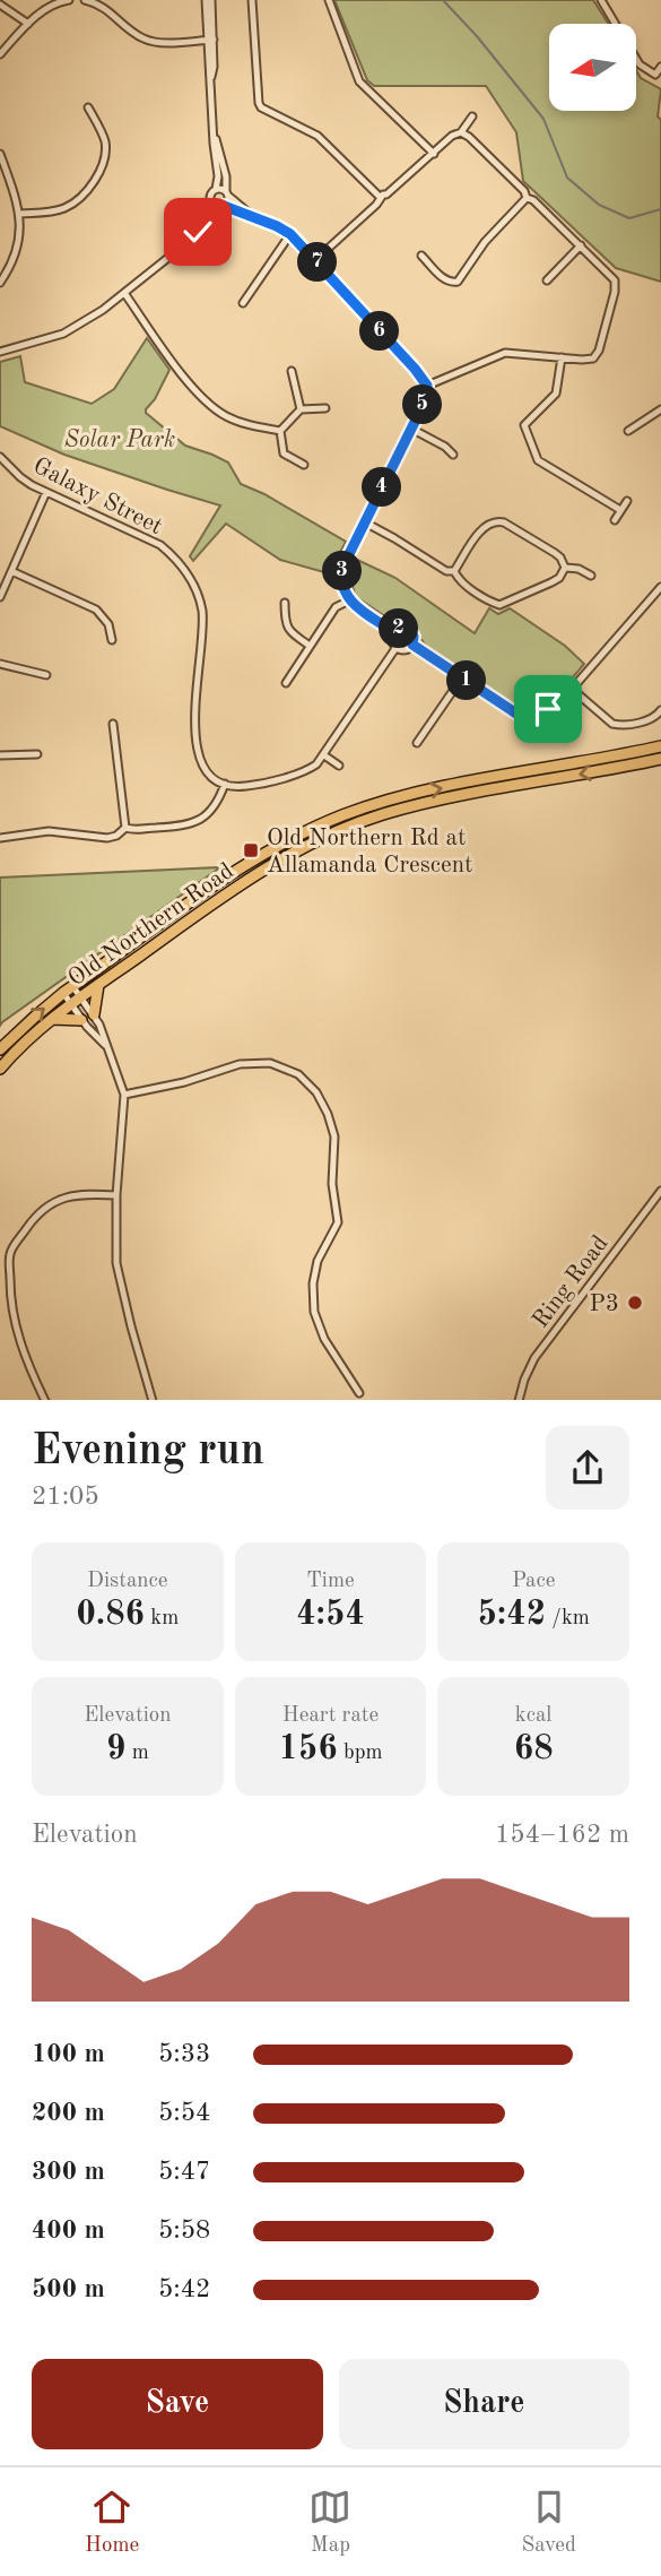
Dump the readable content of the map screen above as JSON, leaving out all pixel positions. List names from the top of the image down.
{
  "streets": {
    "highway": ["Old Northern Road"],
    "street": ["Galaxy Street", "Ring Road"]
  },
  "parks": ["Solar Park"],
  "places": {
    "transit": ["Old Northern Rd at Allamanda Crescent"],
    "other": ["P3"]
  },
  "north": "left",
  "page": {
    "pins": [
      "7",
      "6",
      "5",
      "4",
      "3",
      "2",
      "1"
    ],
    "heading": ["Evening run", "21:05"],
    "stats": [
      ["Distance", "0.86 km"],
      ["Time", "4:54"],
      ["Pace", "5:42 /km"],
      ["Elevation", "9 m"],
      ["Heart rate", "156 bpm"],
      ["kcal", "68"]
    ],
    "chart": ["Elevation", "154–162 m"],
    "list": [
      {
        "name": "100 m",
        "note": "5:33"
      },
      {
        "name": "200 m",
        "note": "5:54"
      },
      {
        "name": "300 m",
        "note": "5:47"
      },
      {
        "name": "400 m",
        "note": "5:58"
      },
      {
        "name": "500 m",
        "note": "5:42"
      }
    ],
    "buttons": ["Save", "Share"],
    "tabs": ["Home", "Map", "Saved"]
  }
}
